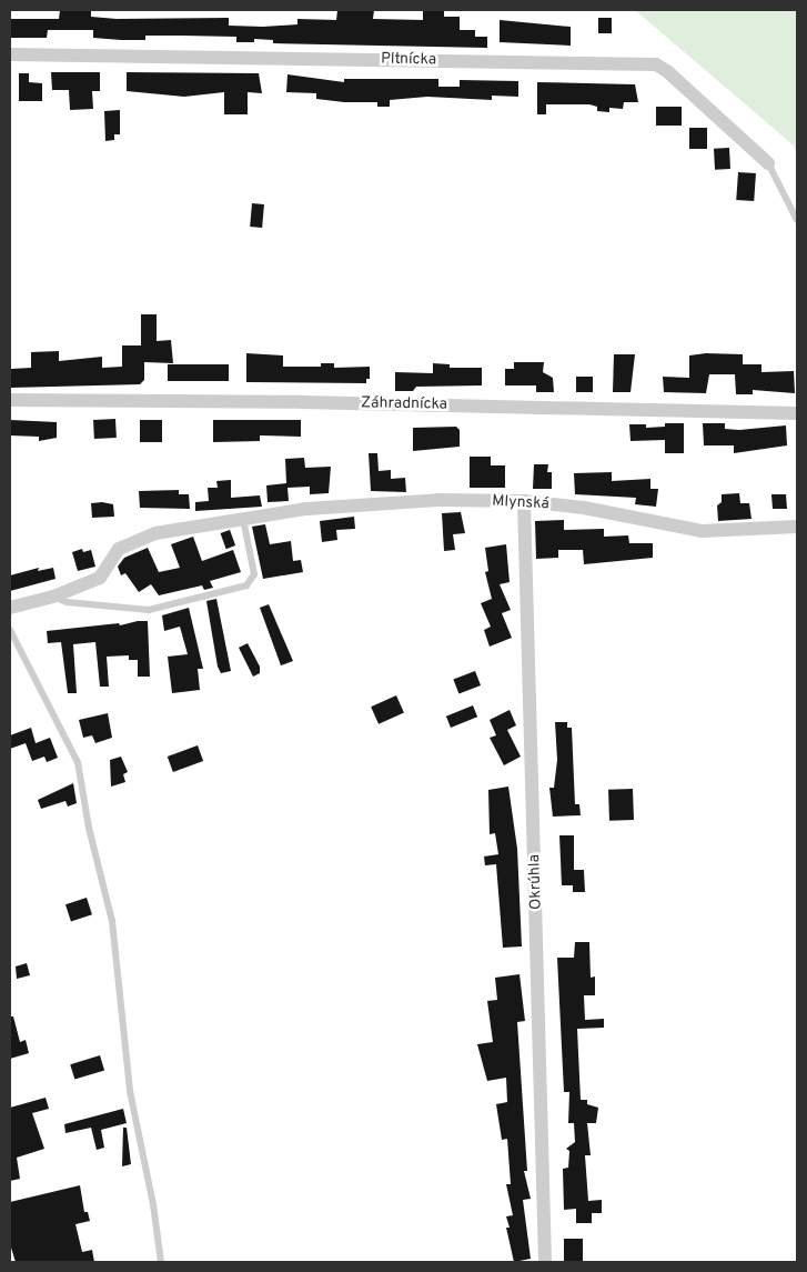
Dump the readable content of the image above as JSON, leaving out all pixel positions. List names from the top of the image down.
{
  "streets": {
    "street": [
      "Pltnícka",
      "Záhradnícka",
      "Mlynská",
      "Okrúhla"
    ]
  },
  "crossings": [
    ["Mlynská", "Okrúhla"]
  ]
}
